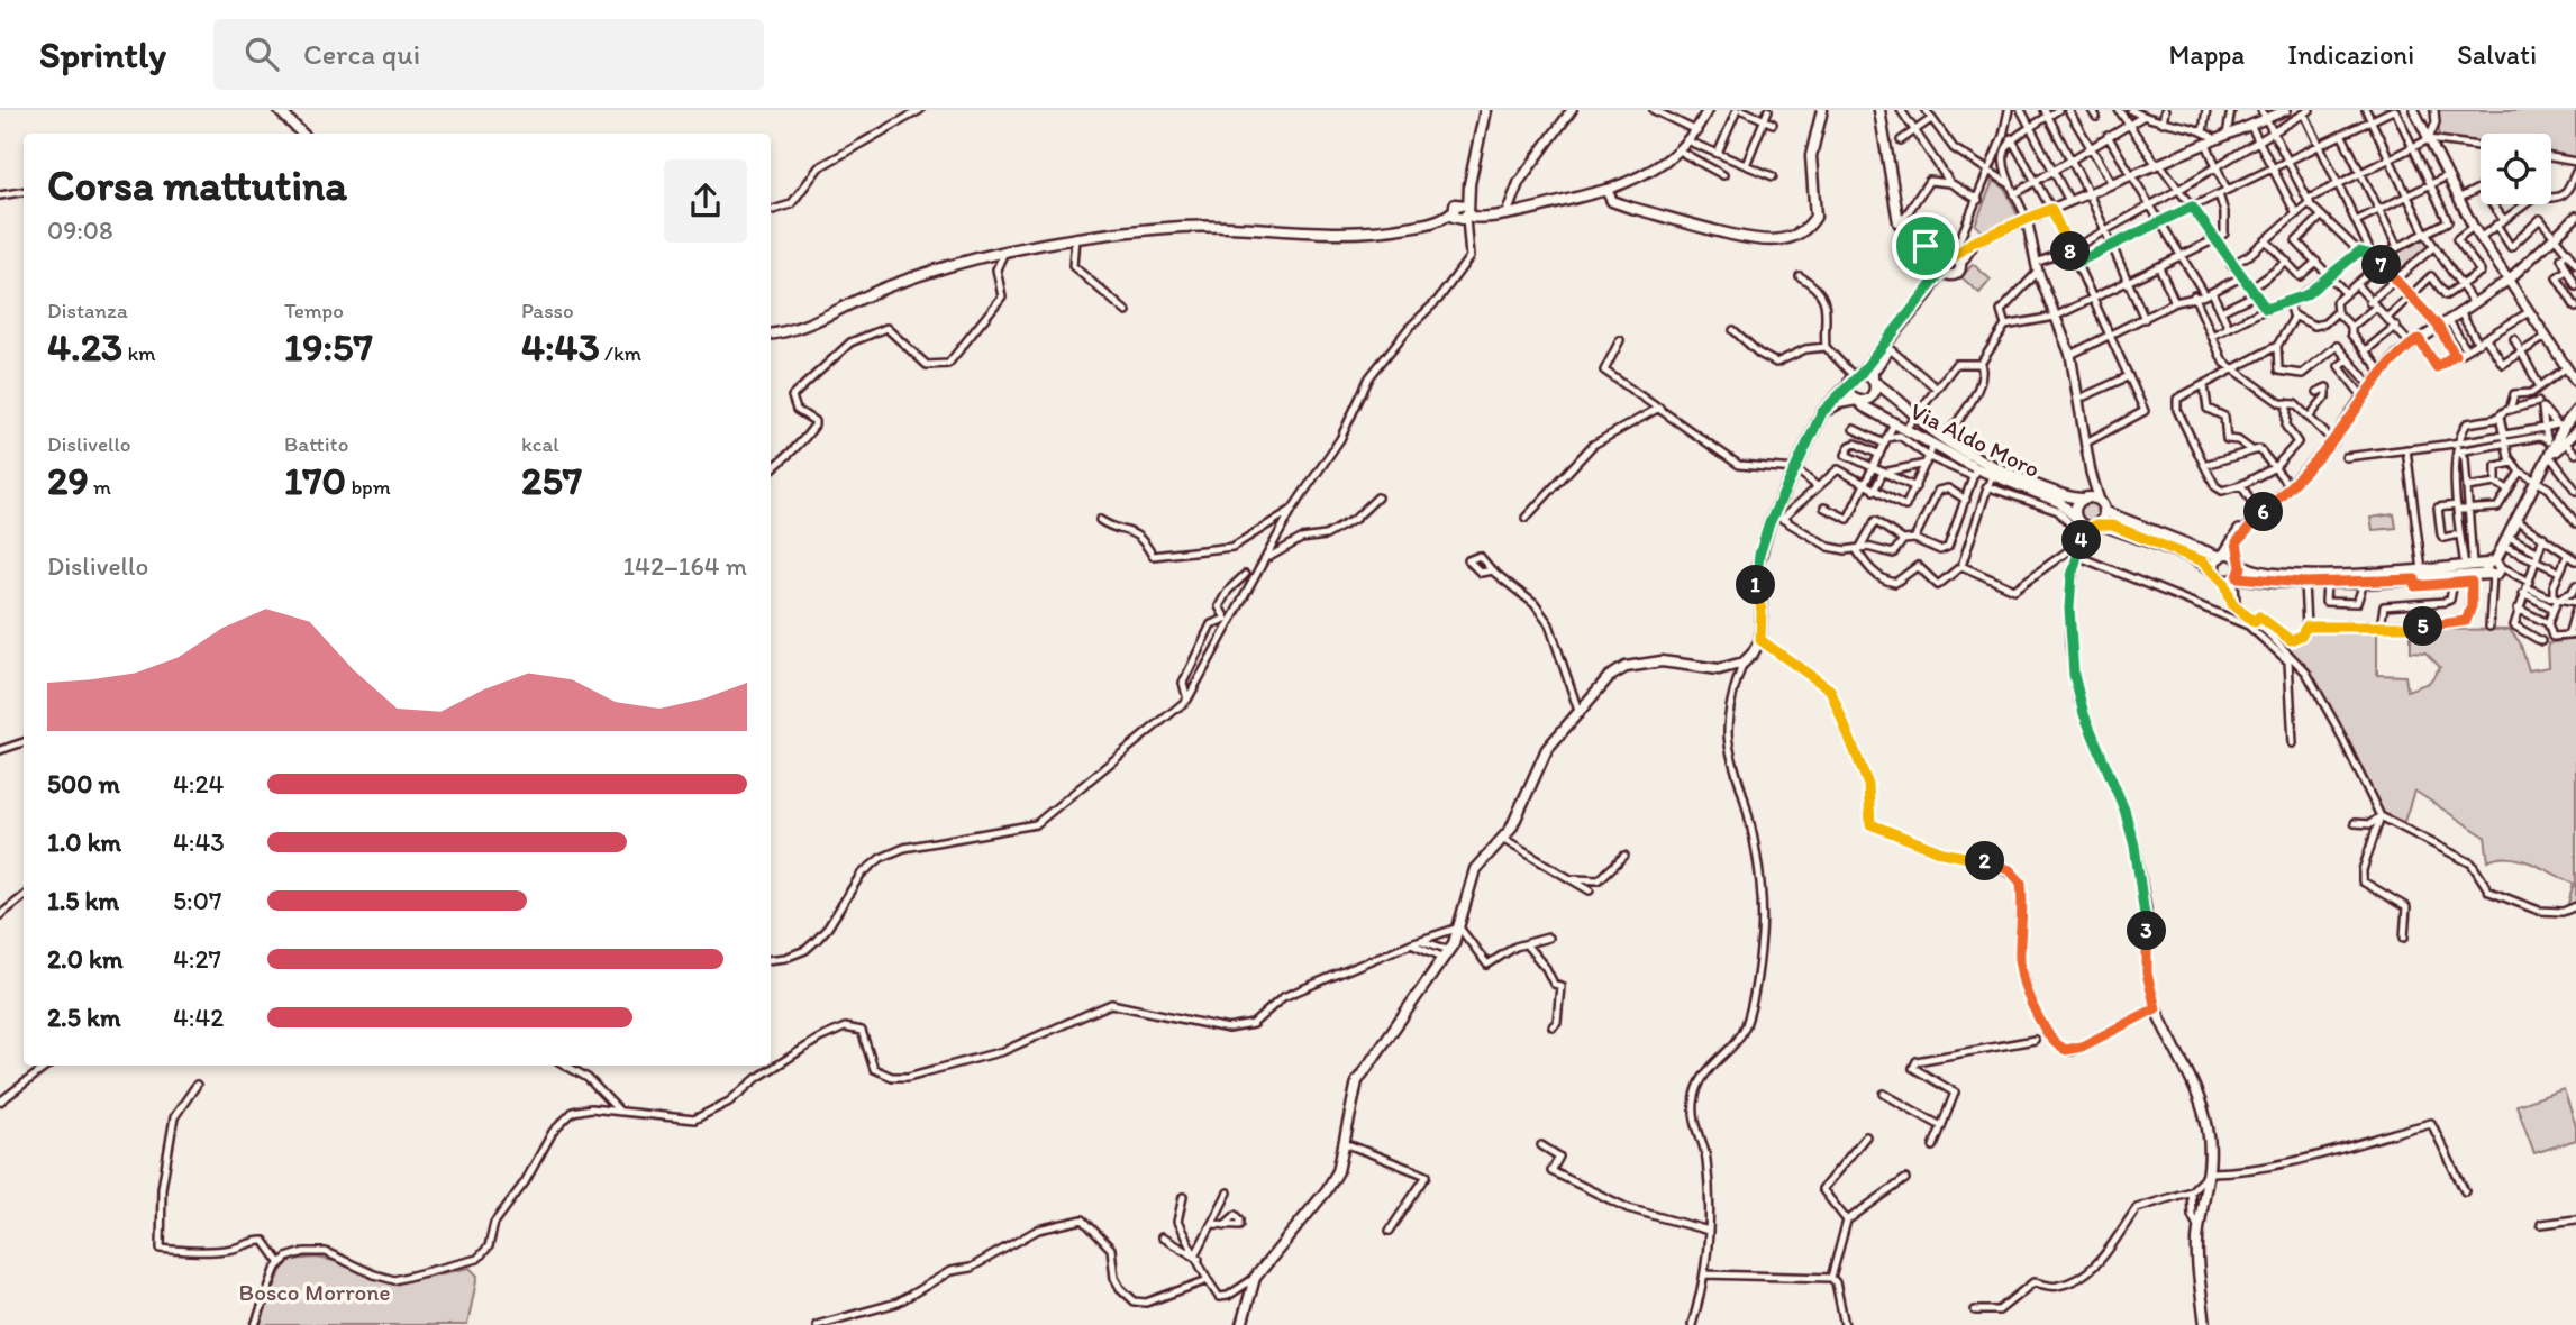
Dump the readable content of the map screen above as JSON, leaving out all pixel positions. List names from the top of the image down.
{
  "streets": {
    "main road": ["Via Aldo Moro"]
  },
  "parks": ["Bosco Morrone"],
  "page": {
    "header": "Sprintly",
    "search": "Cerca qui",
    "nav": ["Mappa", "Indicazioni", "Salvati"],
    "heading": ["Corsa mattutina", "09:08"],
    "pins": [
      "8",
      "7",
      "6",
      "4",
      "1",
      "5",
      "2",
      "3"
    ],
    "stats": [
      ["Distanza", "4.23 km"],
      ["Tempo", "19:57"],
      ["Passo", "4:43 /km"],
      ["Dislivello", "29 m"],
      ["Battito", "170 bpm"],
      ["kcal", "257"]
    ],
    "chart": ["Dislivello", "142–164 m"],
    "list": [
      {
        "name": "500 m",
        "note": "4:24"
      },
      {
        "name": "1.0 km",
        "note": "4:43"
      },
      {
        "name": "1.5 km",
        "note": "5:07"
      },
      {
        "name": "2.0 km",
        "note": "4:27"
      },
      {
        "name": "2.5 km",
        "note": "4:42"
      }
    ]
  }
}
